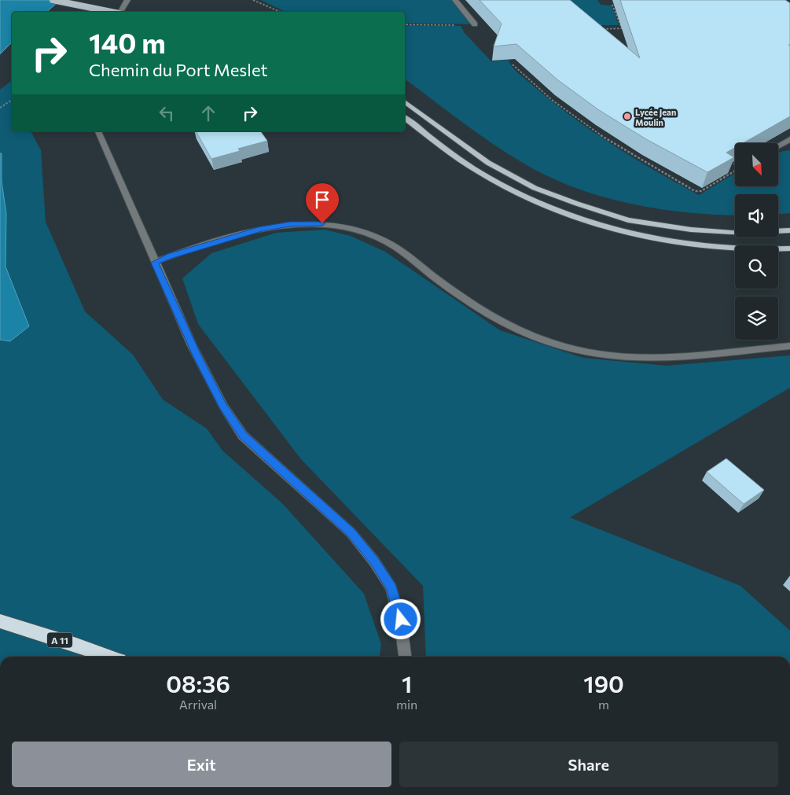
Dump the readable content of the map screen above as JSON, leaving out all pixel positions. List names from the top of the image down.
{
  "streets": {
    "highway": ["A 11"]
  },
  "places": ["Lycée Jean Moulin"],
  "north": "bottom right",
  "page": {
    "turn": ["140 m", "Chemin du Port Meslet"],
    "eta": [
      "08:36",
      "Arrival",
      "1",
      "min",
      "190",
      "m"
    ],
    "buttons": ["Exit", "Share"]
  }
}
